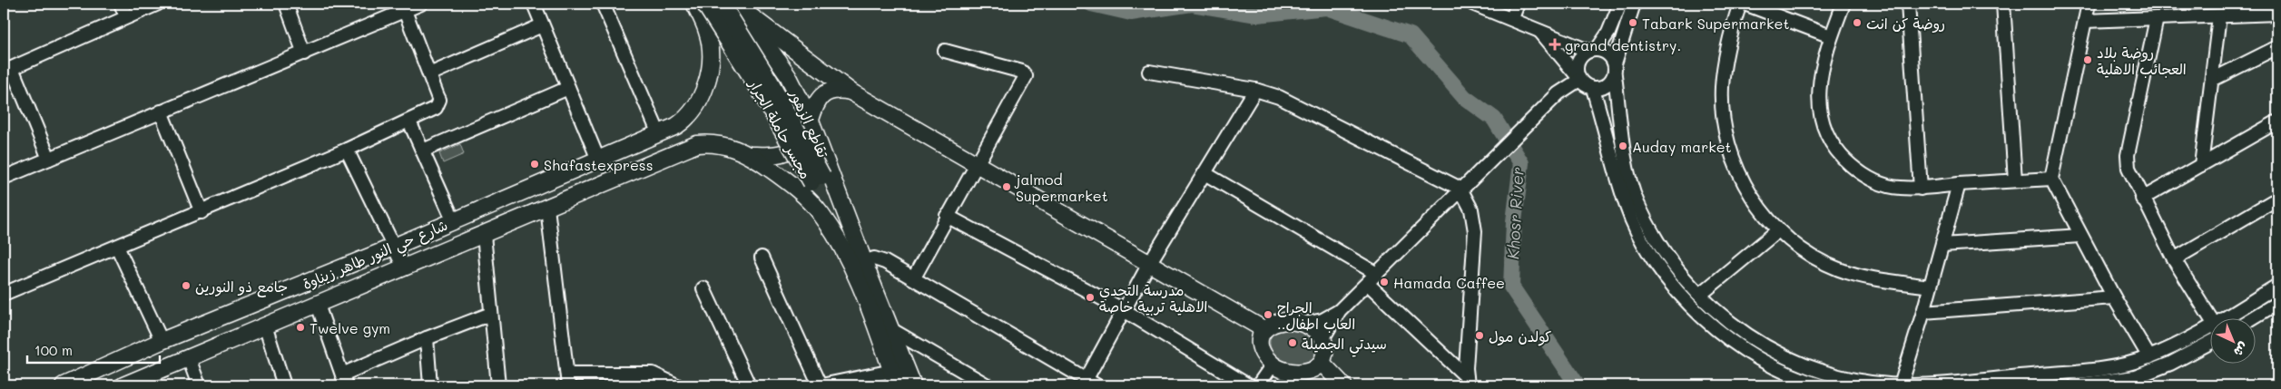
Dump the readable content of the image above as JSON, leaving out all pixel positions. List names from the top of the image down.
{
  "streets": {
    "main road": ["تقاطع الزهور", "مجسر حاملة الجرار", "شارع حي النور طاهر زيناوة"]
  },
  "crossings": [
    ["تقاطع الزهور", "مجسر حاملة الجرار"]
  ],
  "water": ["Khosr River"],
  "places": {
    "other": [
      "Tabark Supermarket",
      "روضة كن انت",
      "روضة بلاد العجائب الاهلية",
      "Auday market",
      "Shafastexpress",
      "jalmod Supermarket",
      "Hamada Caffee",
      "جامع ذو النورين",
      "مدرسة التحدي الاهلية تربية خاصة",
      "الجراح ..العاب اطفال",
      "Twelve gym",
      "كولدن مول",
      "سيدتي الجميلة"
    ],
    "health": ["grand dentistry."]
  },
  "scale_bar": "100 m",
  "north": "bottom right"
}
